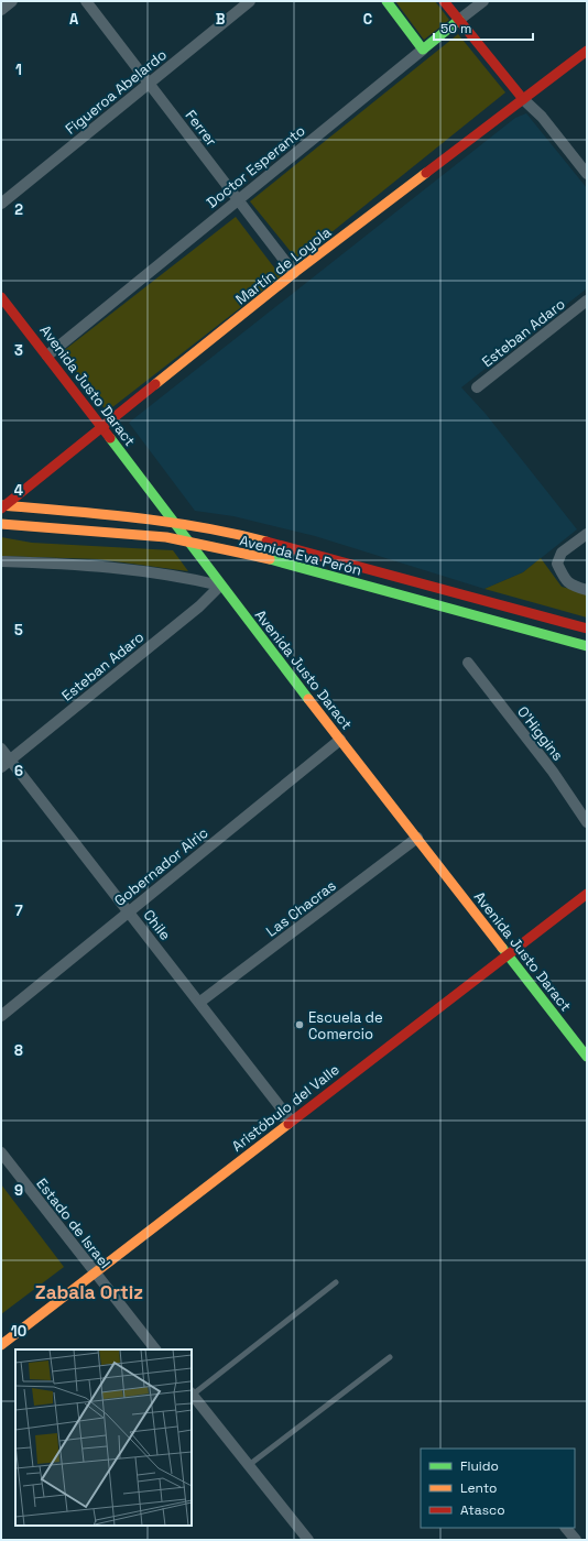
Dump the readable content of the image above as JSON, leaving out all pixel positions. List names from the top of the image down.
{
  "streets": {
    "main road": [
      "Doctor Esperanto",
      "Martín de Loyola",
      "Avenida Justo Daract",
      "Avenida Eva Perón",
      "Aristóbulo del Valle"
    ],
    "street": [
      "Figueroa Abelardo",
      "Ferrer",
      "Esteban Adaro",
      "O'Higgins",
      "Gobernador Alric",
      "Las Chacras",
      "Chile",
      "Estado de Israel"
    ]
  },
  "crossings": [
    ["Figueroa Abelardo", "Ferrer"],
    ["Ferrer", "Doctor Esperanto"],
    ["Ferrer", "Martín de Loyola"],
    ["Doctor Esperanto", "Avenida Justo Daract"],
    ["Martín de Loyola", "Avenida Justo Daract"],
    ["Martín de Loyola", "Avenida Eva Perón"],
    ["Esteban Adaro", "Avenida Justo Daract"],
    ["Esteban Adaro", "Chile"],
    ["Avenida Justo Daract", "Avenida Eva Perón"],
    ["Avenida Justo Daract", "Gobernador Alric"],
    ["Avenida Justo Daract", "Las Chacras"],
    ["Avenida Justo Daract", "Aristóbulo del Valle"],
    ["Gobernador Alric", "Chile"],
    ["Las Chacras", "Chile"],
    ["Chile", "Aristóbulo del Valle"],
    ["Aristóbulo del Valle", "Estado de Israel"]
  ],
  "districts": ["Zabala Ortiz"],
  "places": ["Escuela de Comercio"],
  "legend": ["Fluido", "Lento", "Atasco"],
  "scale_bar": "50 m",
  "grid": {
    "columns": ["A", "B", "C"],
    "rows": [
      "1",
      "2",
      "3",
      "4",
      "5",
      "6",
      "7",
      "8",
      "9",
      "10"
    ]
  }
}
